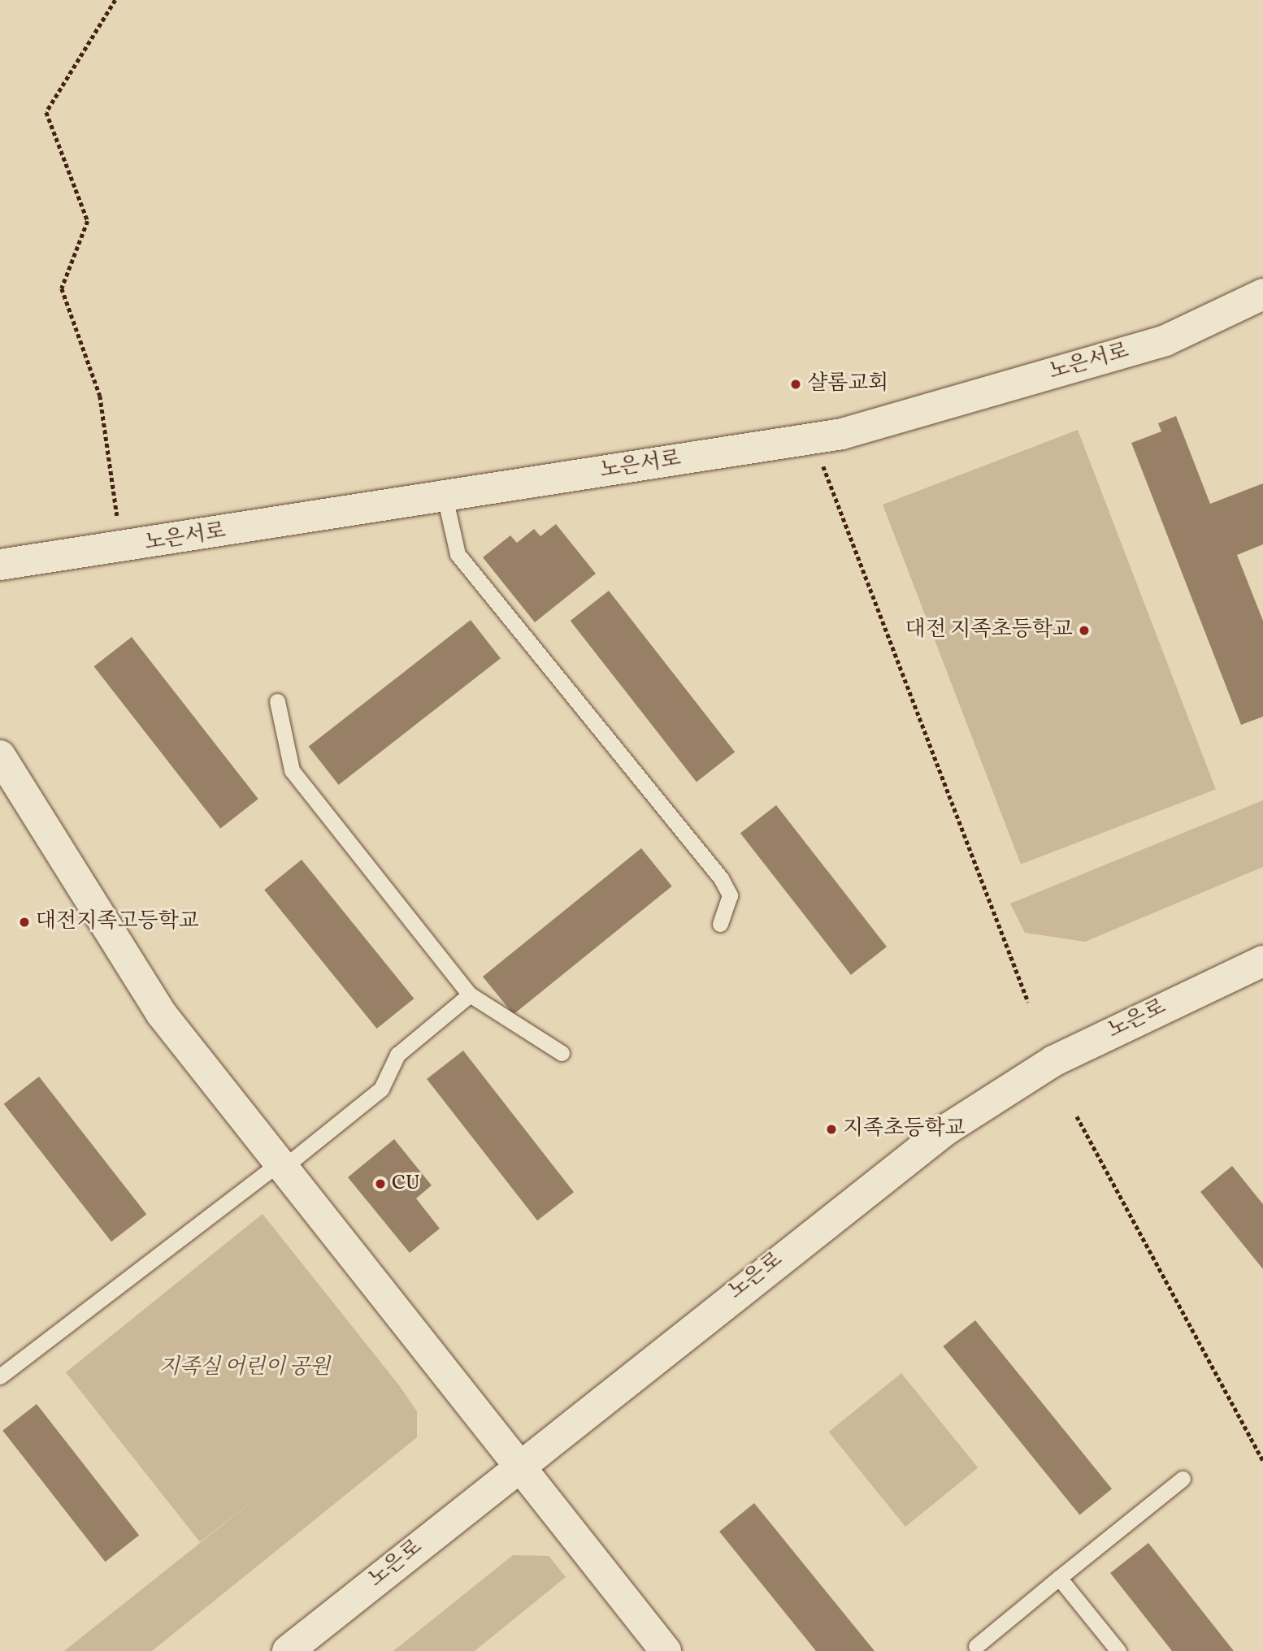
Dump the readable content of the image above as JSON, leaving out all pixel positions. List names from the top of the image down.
{
  "streets": {
    "street": ["노은서로", "노은로"]
  },
  "parks": ["지족실 어린이 공원"],
  "places": [
    "샬롬교회",
    "대전 지족초등학교",
    "대전지족고등학교",
    "지족초등학교",
    "CU"
  ]
}
